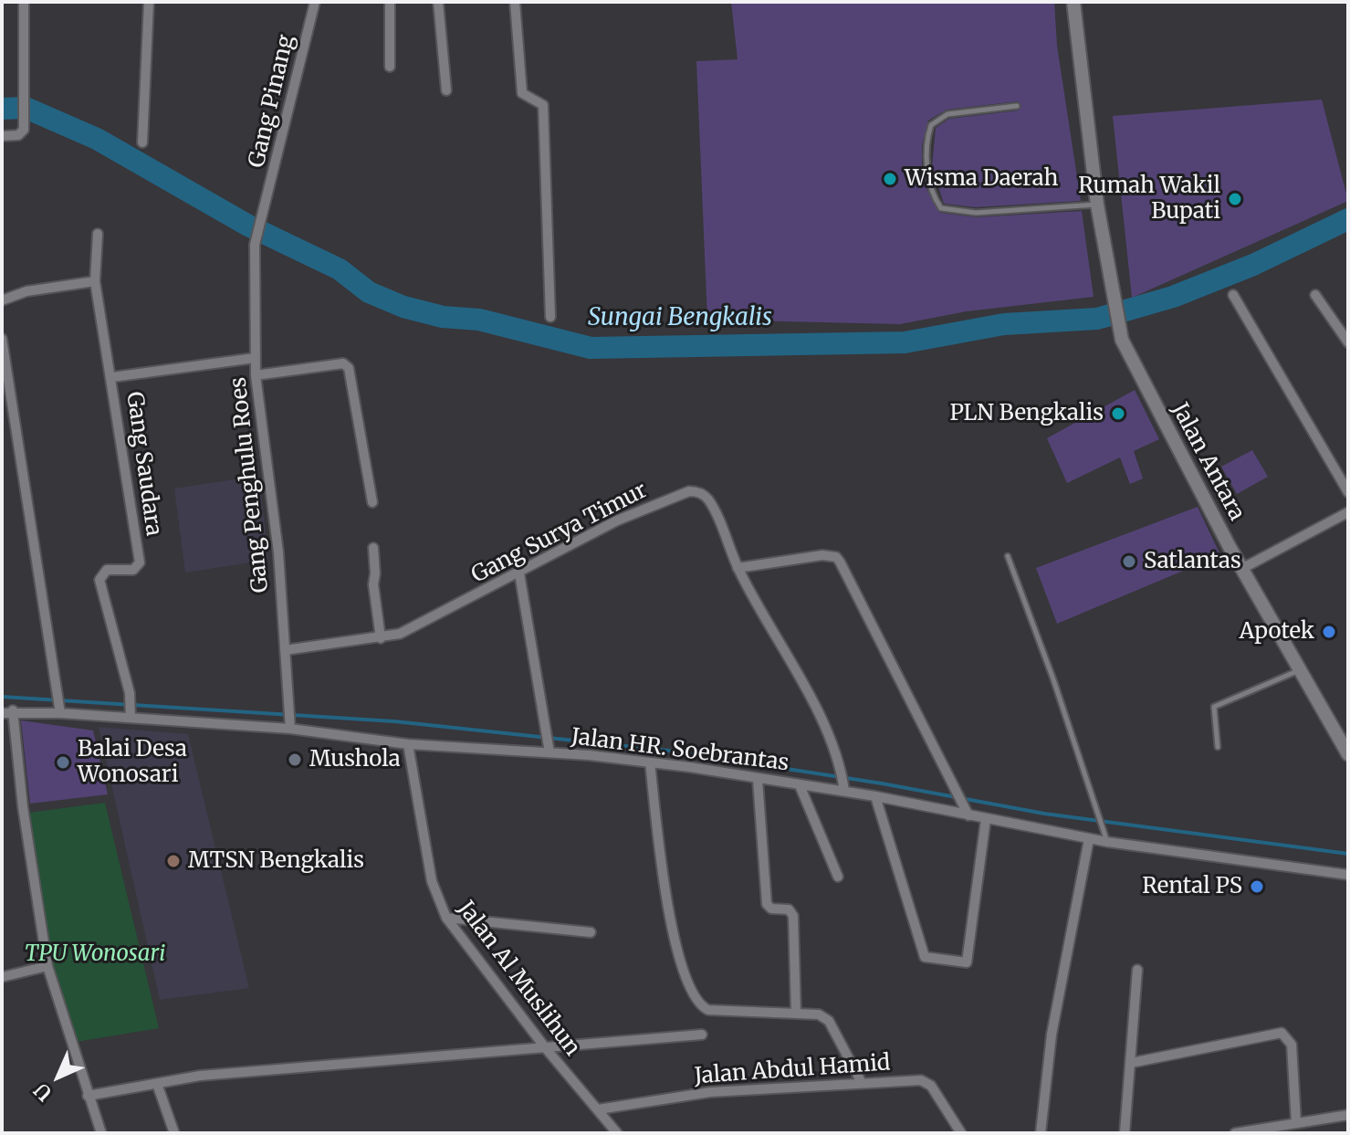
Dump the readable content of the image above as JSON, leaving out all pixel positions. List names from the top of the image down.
{
  "streets": {
    "street": [
      "Gang Pinang",
      "Jalan Antara",
      "Gang Saudara",
      "Gang Penghulu Roes",
      "Gang Surya Timur",
      "Jalan HR. Soebrantas",
      "Jalan Al Muslihun",
      "Jalan Abdul Hamid"
    ]
  },
  "crossings": [
    ["Gang Pinang", "Gang Penghulu Roes"],
    ["Gang Saudara", "Gang Penghulu Roes"],
    ["Gang Saudara", "Jalan HR. Soebrantas"],
    ["Gang Penghulu Roes", "Gang Surya Timur"],
    ["Gang Penghulu Roes", "Jalan HR. Soebrantas"],
    ["Gang Surya Timur", "Jalan HR. Soebrantas"],
    ["Jalan HR. Soebrantas", "Jalan Al Muslihun"],
    ["Jalan Al Muslihun", "Jalan Abdul Hamid"]
  ],
  "water": ["Sungai Bengkalis"],
  "parks": ["TPU Wonosari"],
  "places": [
    "Wisma Daerah",
    "Rumah Wakil Bupati",
    "PLN Bengkalis",
    "Satlantas",
    "Apotek",
    "Mushola",
    "Balai Desa Wonosari",
    "MTSN Bengkalis",
    "Rental PS"
  ],
  "north": "bottom left"
}
